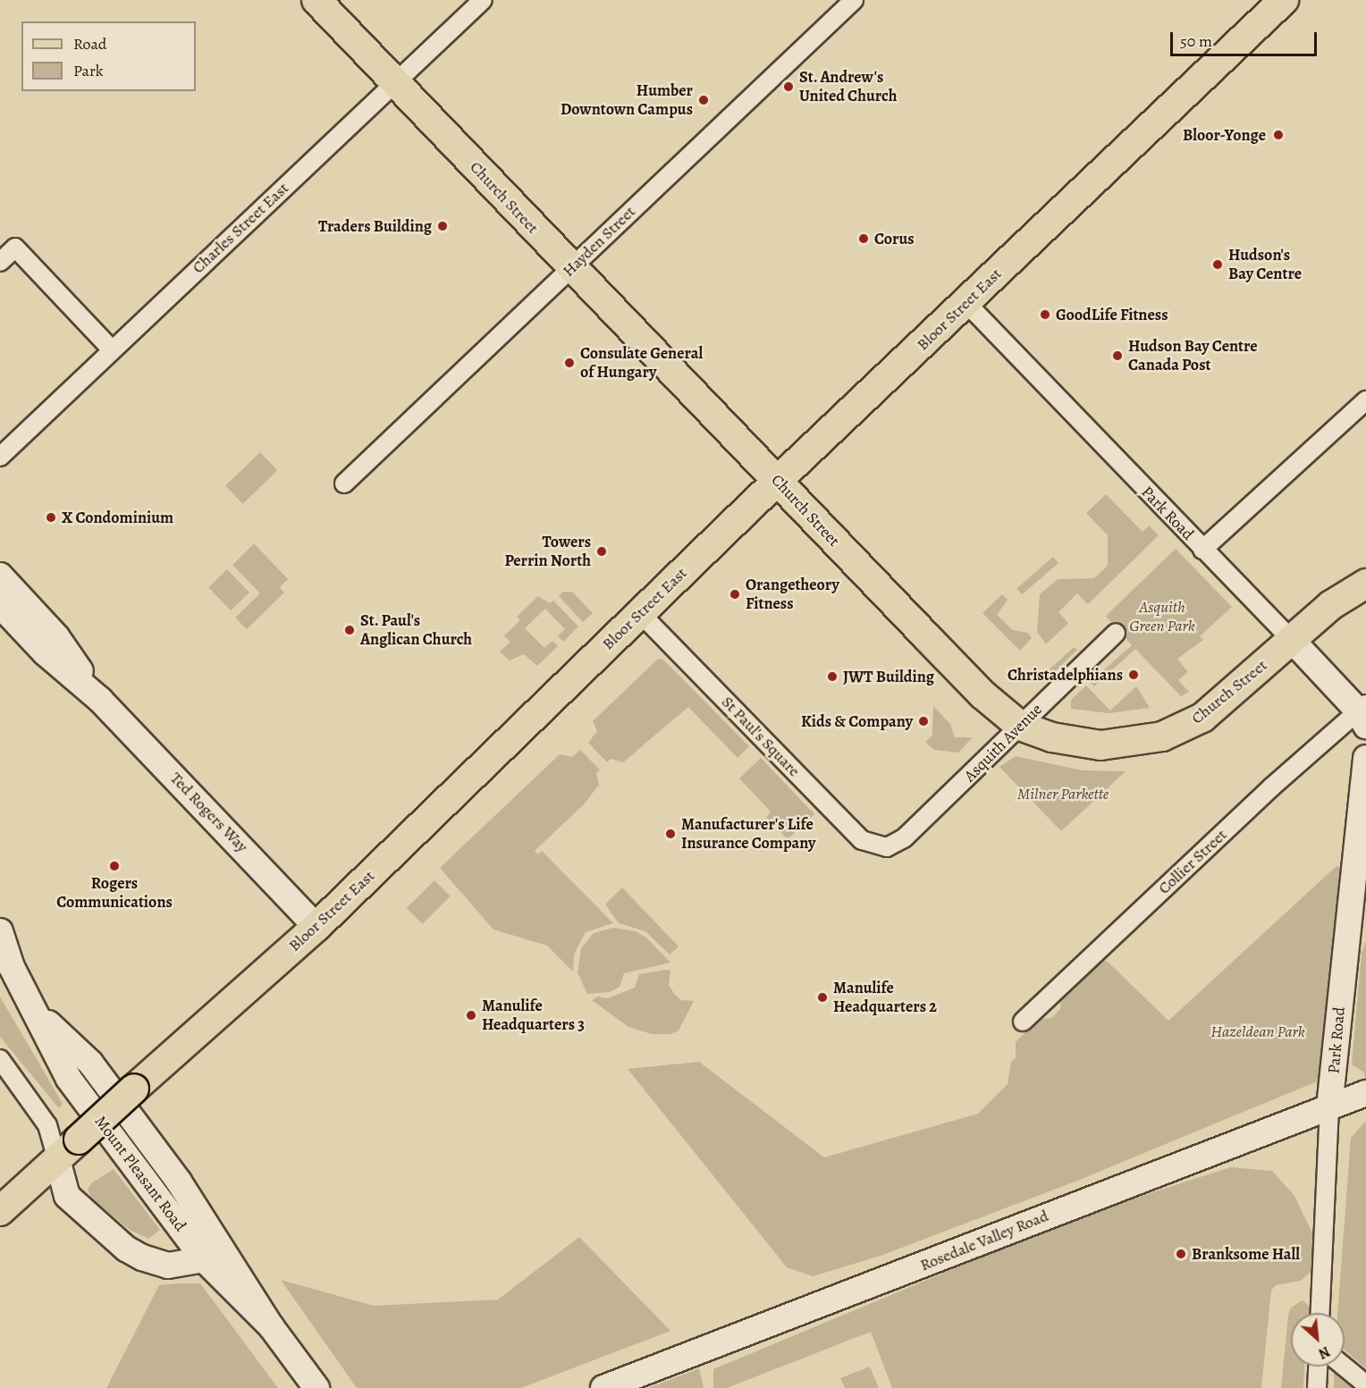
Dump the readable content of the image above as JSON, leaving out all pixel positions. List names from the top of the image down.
{
  "streets": {
    "main road": [
      "Church Street",
      "Bloor Street East",
      "Park Road",
      "Ted Rogers Way",
      "Mount Pleasant Road",
      "Rosedale Valley Road"
    ],
    "street": [
      "Charles Street East",
      "Hayden Street",
      "St Paul's Square",
      "Asquith Avenue",
      "Collier Street"
    ]
  },
  "crossings": [
    ["Church Street", "Charles Street East"],
    ["Church Street", "Hayden Street"],
    ["Church Street", "Bloor Street East"],
    ["Church Street", "Park Road"],
    ["Church Street", "Asquith Avenue"],
    ["Bloor Street East", "Park Road"],
    ["Bloor Street East", "St Paul's Square"],
    ["Bloor Street East", "Ted Rogers Way"],
    ["Park Road", "Collier Street"],
    ["Park Road", "Rosedale Valley Road"],
    ["St Paul's Square", "Asquith Avenue"]
  ],
  "parks": ["Asquith Green Park", "Milner Parkette", "Hazeldean Park"],
  "places": [
    "St. Andrew's United Church",
    "Humber Downtown Campus",
    "Bloor-Yonge",
    "Traders Building",
    "Corus",
    "Hudson's Bay Centre",
    "GoodLife Fitness",
    "Hudson Bay Centre Canada Post",
    "Consulate General of Hungary",
    "X Condominium",
    "Towers Perrin North",
    "Orangetheory Fitness",
    "St. Paul's Anglican Church",
    "Christadelphians",
    "JWT Building",
    "Kids & Company",
    "Manufacturer's Life Insurance Company",
    "Rogers Communications",
    "Manulife Headquarters 2",
    "Manulife Headquarters 3",
    "Branksome Hall"
  ],
  "legend": ["Road", "Park"],
  "scale_bar": "50 m",
  "north": "bottom right"
}
